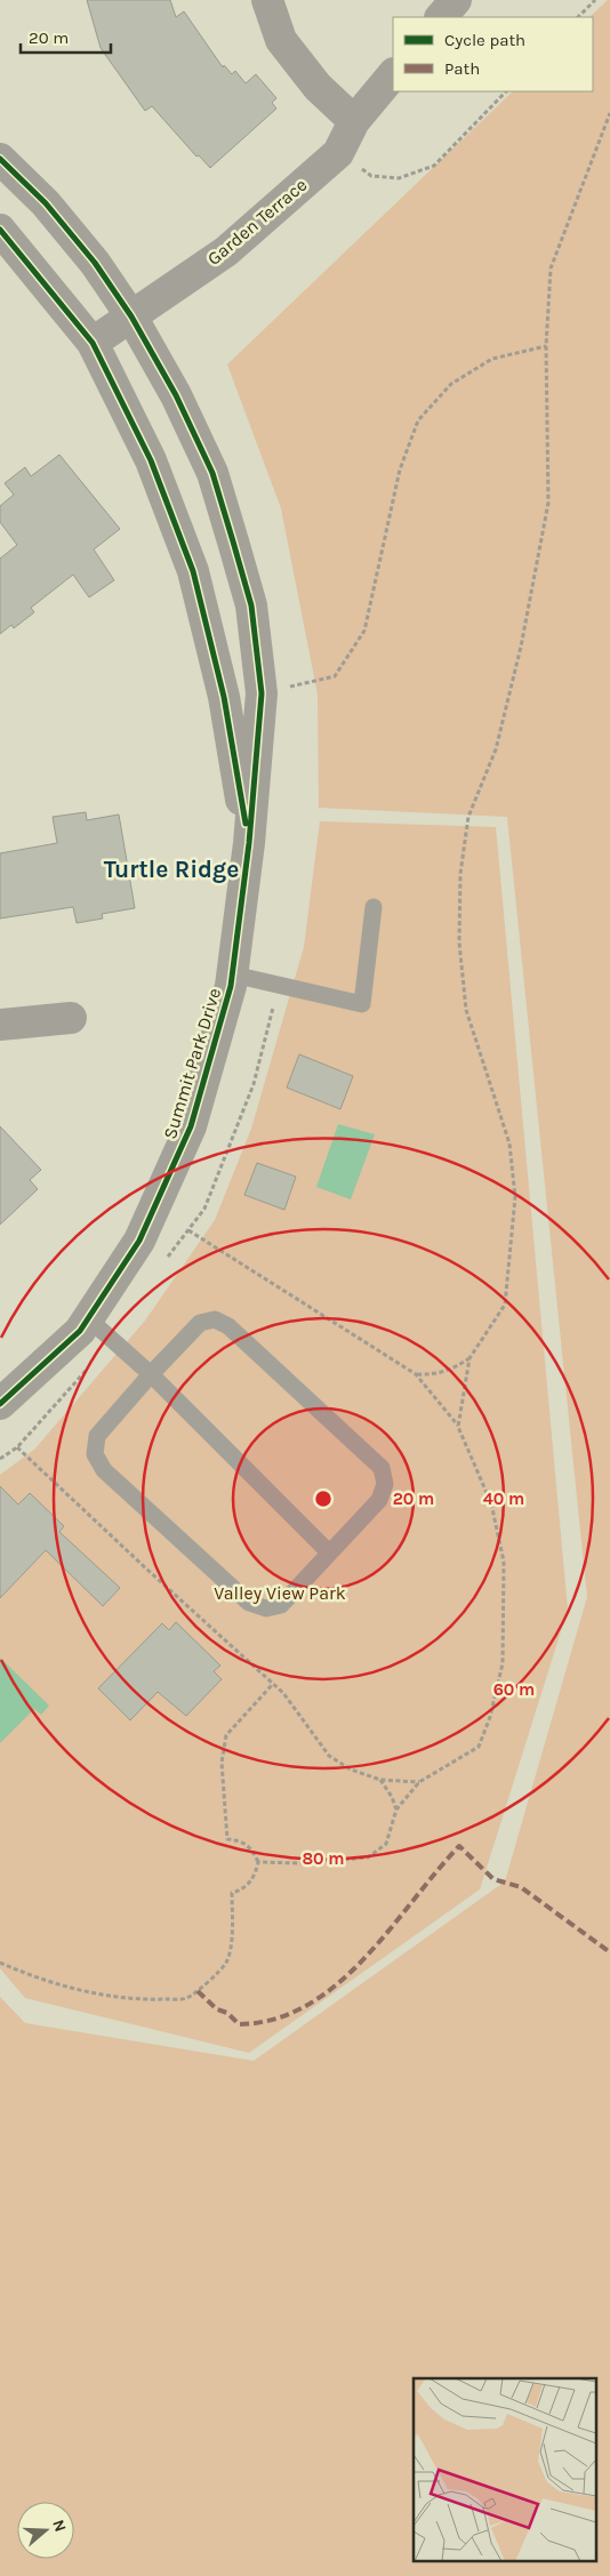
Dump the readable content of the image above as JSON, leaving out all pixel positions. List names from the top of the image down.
{
  "streets": {
    "street": ["Garden Terrace", "Summit Park Drive"]
  },
  "crossings": [
    ["Garden Terrace", "Summit Park Drive"]
  ],
  "districts": ["Turtle Ridge"],
  "parks": ["Valley View Park"],
  "legend": ["Cycle path", "Path"],
  "scale_bar": "20 m",
  "north": "right",
  "rings": [
    "20 m",
    "40 m",
    "60 m",
    "80 m"
  ]
}
